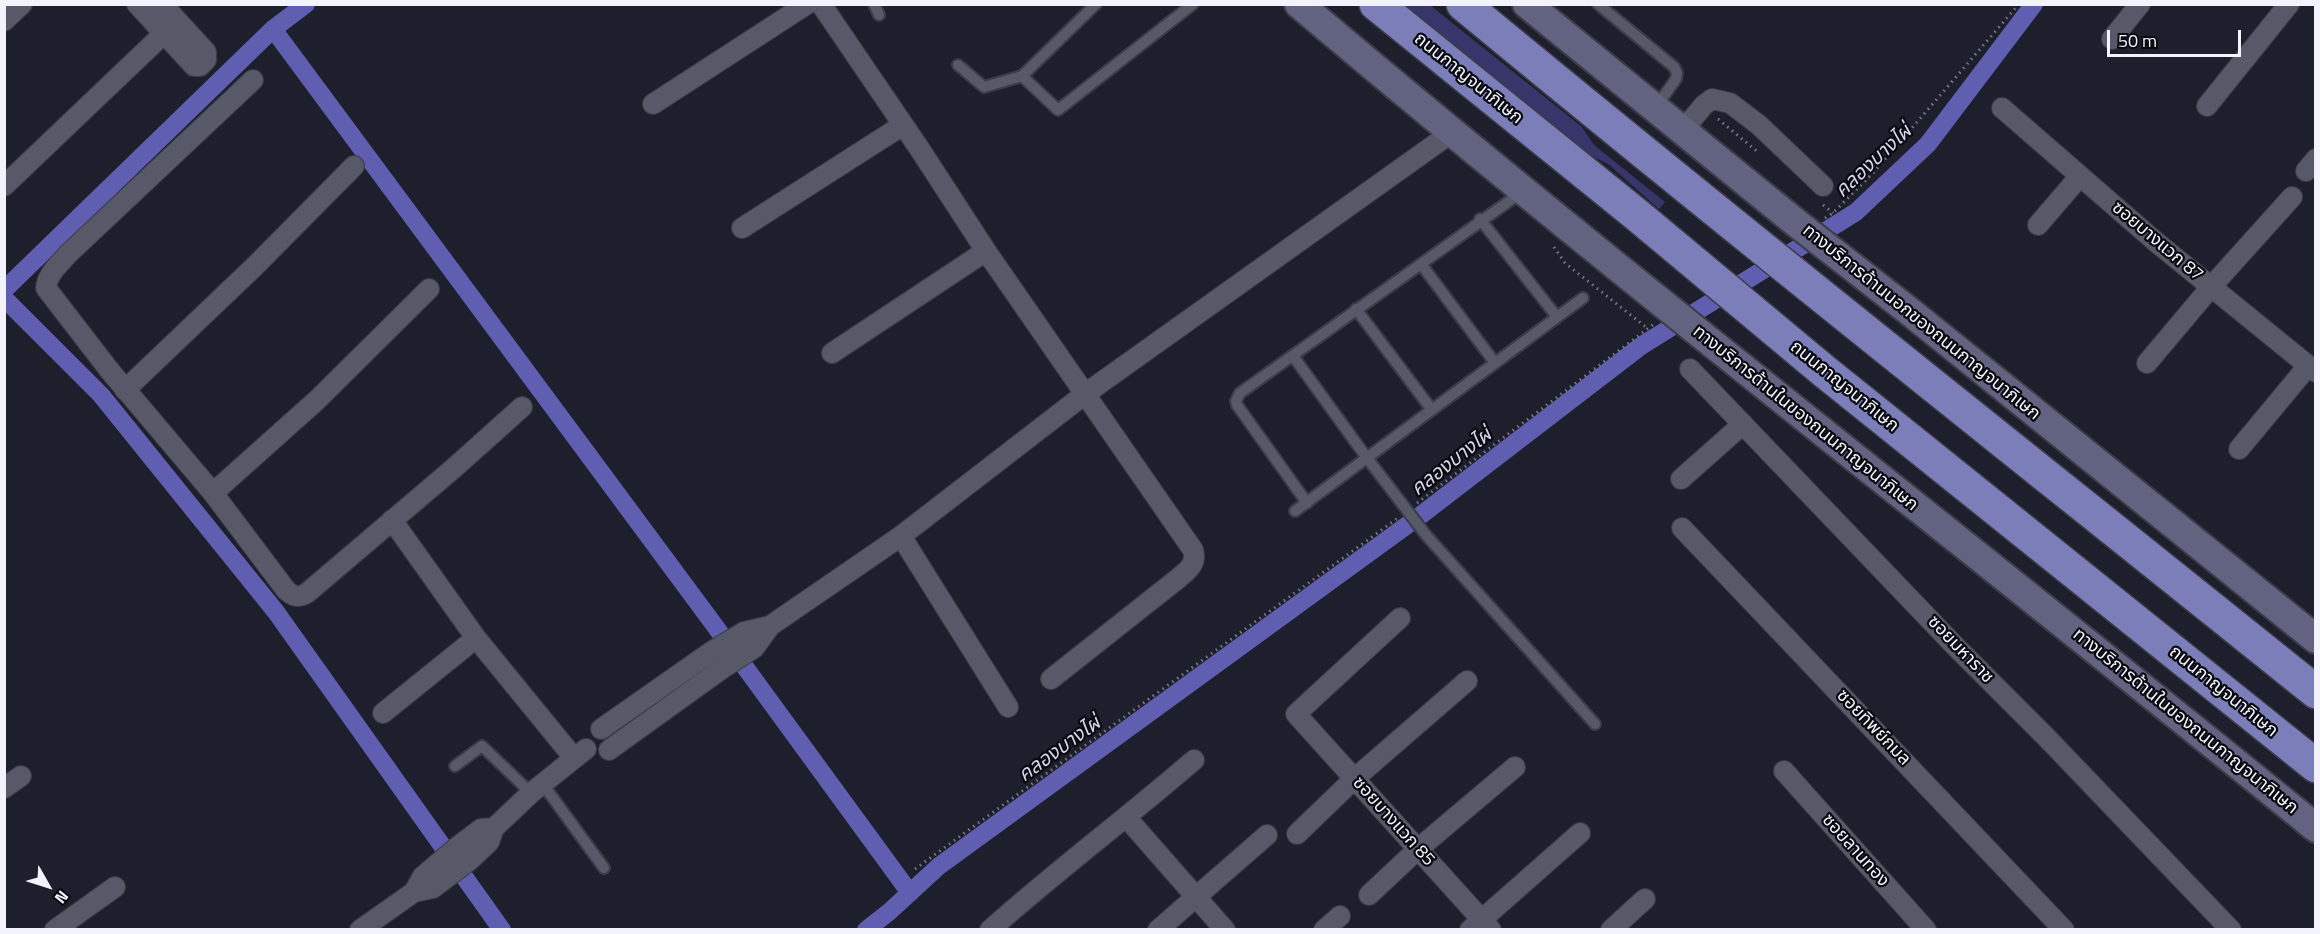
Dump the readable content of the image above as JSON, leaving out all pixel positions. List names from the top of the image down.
{
  "streets": {
    "highway": ["ถนนกาญจนาภิเษก"],
    "main road": ["ทางบริการด้านนอกของถนนกาญจนาภิเษก", "ทางบริการด้านในของถนนกาญจนาภิเษก"],
    "street": [
      "ซอยบางแวก 87",
      "ซอยมหาราช",
      "ซอยทิพย์กมล",
      "ซอยบางแวก 85",
      "ซอยลานทอง"
    ]
  },
  "water": ["คลองบางไผ่"],
  "scale_bar": "50 m",
  "north": "bottom right"
}
